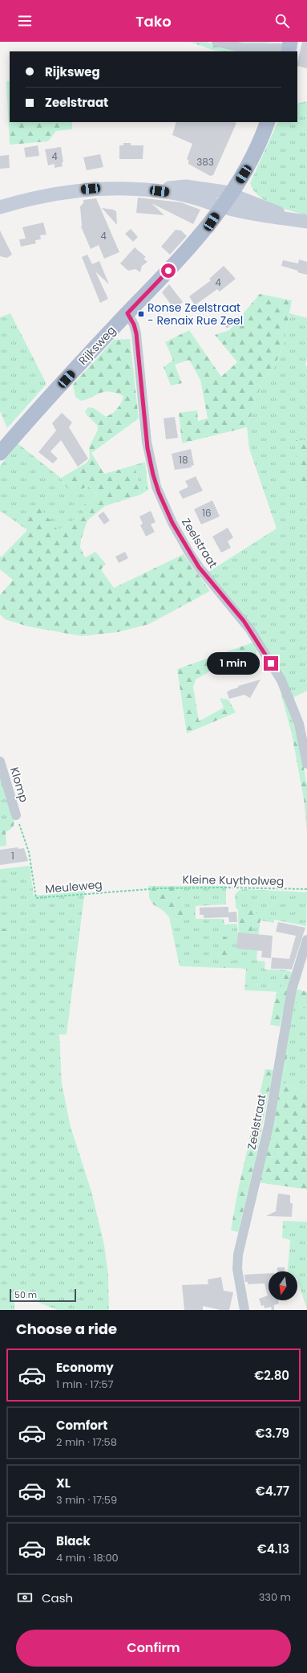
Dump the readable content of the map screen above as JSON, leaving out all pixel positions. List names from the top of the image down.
{
  "streets": {
    "main road": ["Rijksweg"],
    "street": ["Zeelstraat", "Klomp"],
    "path": ["Kleine Kuytholweg", "Meuleweg"]
  },
  "crossings": [
    ["Rijksweg", "Zeelstraat"],
    ["Klomp", "Meuleweg"],
    ["Kleine Kuytholweg", "Meuleweg"]
  ],
  "places": {
    "transit": ["Ronse Zeelstraat - Renaix Rue Zeel"]
  },
  "house_numbers": [
    "4",
    "383",
    "4",
    "4",
    "18",
    "16",
    "1"
  ],
  "scale_bar": "50 m",
  "north": "bottom",
  "page": {
    "header": "Tako",
    "banner": ["Rijksweg", "Zeelstraat"],
    "bubble": "1 min",
    "scale": "50 m",
    "heading": "Choose a ride",
    "list": [
      {
        "name": "Economy",
        "note": "1 min · 17:57",
        "value": "€2.80"
      },
      {
        "name": "Comfort",
        "note": "2 min · 17:58",
        "value": "€3.79"
      },
      {
        "name": "XL",
        "note": "3 min · 17:59",
        "value": "€4.77"
      },
      {
        "name": "Black",
        "note": "4 min · 18:00",
        "value": "€4.13"
      }
    ],
    "pay": ["Cash", "330 m"],
    "buttons": "Confirm"
  }
}
